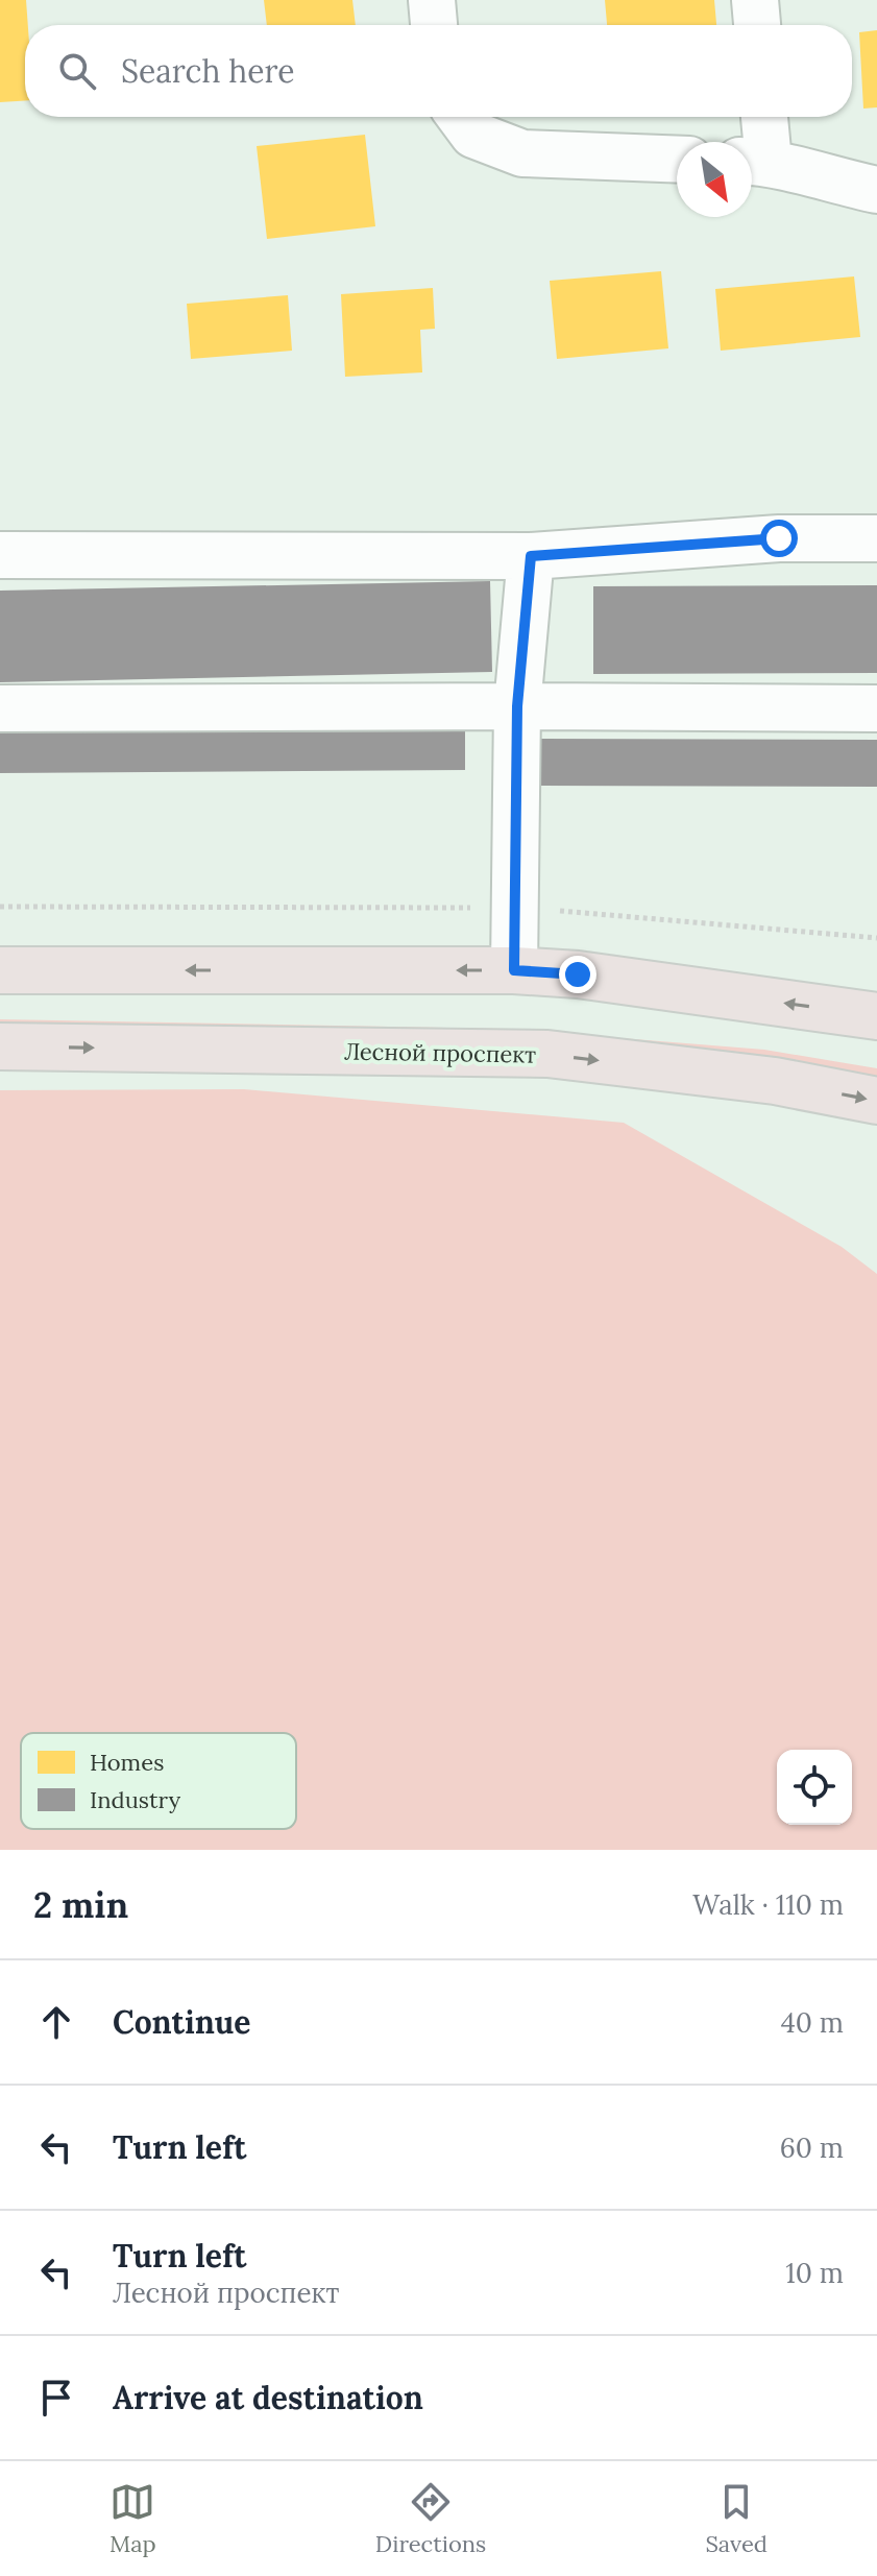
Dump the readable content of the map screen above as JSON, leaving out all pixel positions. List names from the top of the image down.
{
  "streets": {
    "main road": ["Лесной проспект"]
  },
  "legend": ["Homes", "Industry"],
  "north": "bottom right",
  "page": {
    "search": "Search here",
    "heading": ["2 min", "Walk · 110 m"],
    "list": [
      ["Continue", "40 m"],
      ["Turn left", "60 m"],
      ["Turn left", "Лесной проспект", "10 m"],
      "Arrive at destination"
    ],
    "nav": ["Map", "Directions", "Saved"]
  }
}
